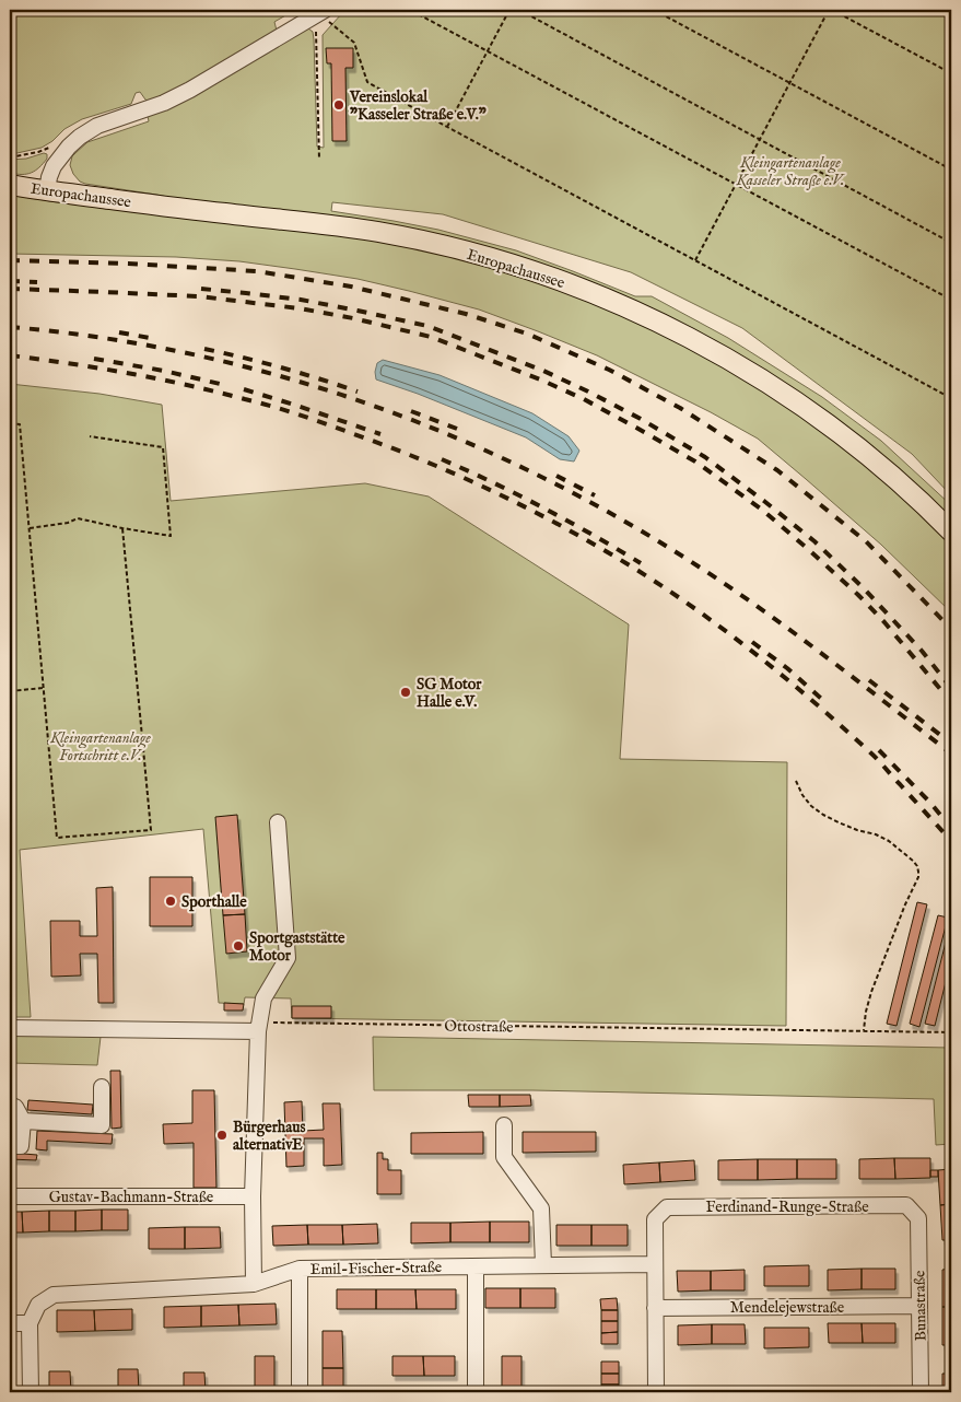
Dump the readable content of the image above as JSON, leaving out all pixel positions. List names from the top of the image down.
{
  "streets": {
    "main road": ["Europachaussee"],
    "street": [
      "Gustav-Bachmann-Straße",
      "Ferdinand-Runge-Straße",
      "Emil-Fischer-Straße",
      "Bunastraße",
      "Mendelejewstraße"
    ],
    "path": ["Ottostraße"]
  },
  "crossings": [
    ["Ferdinand-Runge-Straße", "Emil-Fischer-Straße"],
    ["Ferdinand-Runge-Straße", "Bunastraße"],
    ["Bunastraße", "Mendelejewstraße"]
  ],
  "parks": ["Kleingartenanlage Kasseler Straße e.V.", "Kleingartenanlage Fortschritt e.V."],
  "places": [
    "Vereinslokal \"Kasseler Straße e.V.\"",
    "SG Motor Halle e.V.",
    "Sporthalle",
    "Sportgaststätte Motor",
    "Bürgerhaus alternativE"
  ]
}
